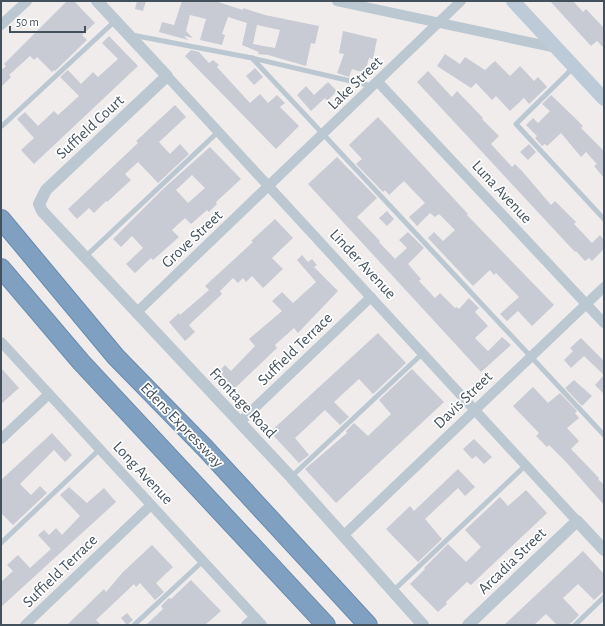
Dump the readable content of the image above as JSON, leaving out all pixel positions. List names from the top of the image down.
{
  "streets": {
    "highway": ["Edens Expressway"],
    "street": [
      "Lake Street",
      "Suffield Court",
      "Luna Avenue",
      "Grove Street",
      "Linder Avenue",
      "Suffield Terrace",
      "Davis Street",
      "Frontage Road",
      "Long Avenue",
      "Arcadia Street"
    ]
  },
  "crossings": [
    ["Lake Street", "Luna Avenue"],
    ["Lake Street", "Grove Street"],
    ["Lake Street", "Linder Avenue"],
    ["Suffield Court", "Linder Avenue"],
    ["Suffield Court", "Frontage Road"],
    ["Luna Avenue", "Davis Street"],
    ["Grove Street", "Linder Avenue"],
    ["Grove Street", "Frontage Road"],
    ["Linder Avenue", "Suffield Terrace"],
    ["Linder Avenue", "Davis Street"],
    ["Linder Avenue", "Arcadia Street"],
    ["Suffield Terrace", "Frontage Road"],
    ["Suffield Terrace", "Long Avenue"],
    ["Davis Street", "Frontage Road"]
  ],
  "scale_bar": "50 m"
}
